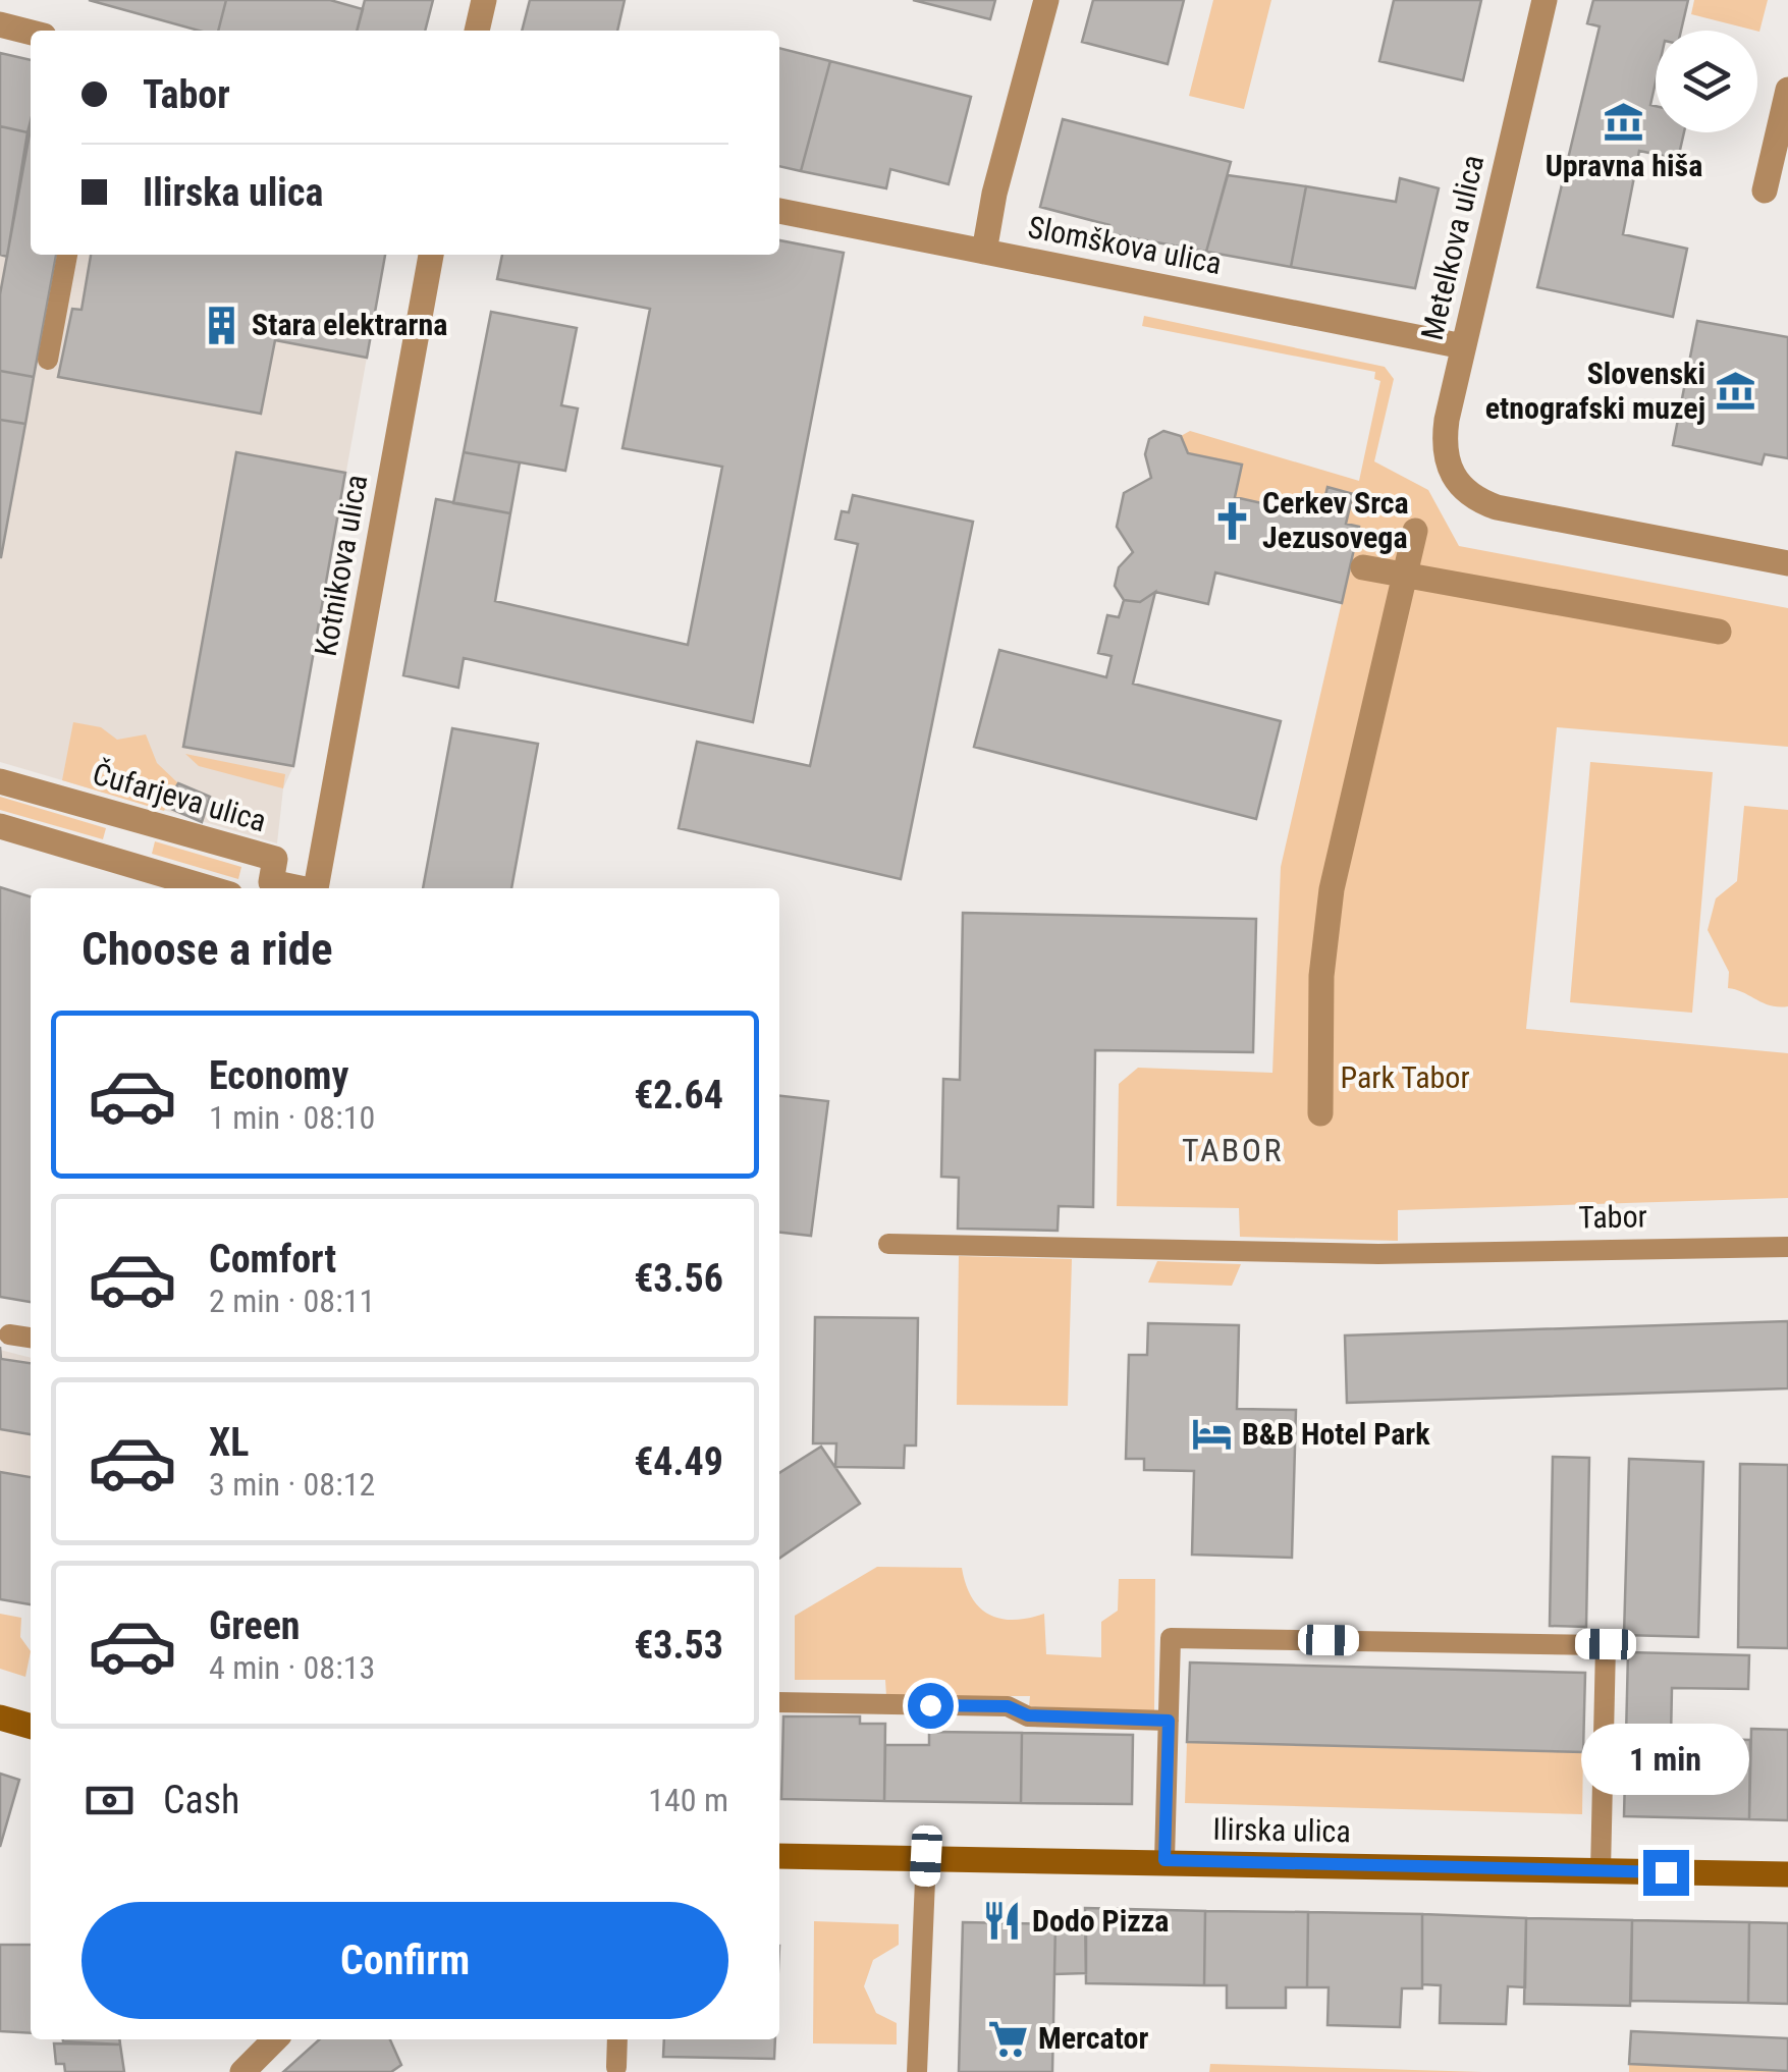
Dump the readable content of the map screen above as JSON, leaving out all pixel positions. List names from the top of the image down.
{
  "streets": {
    "main road": ["Ilirska ulica"],
    "street": [
      "Slomškova ulica",
      "Metelkova ulica",
      "Kotnikova ulica",
      "Čufarjeva ulica"
    ],
    "lane": ["Tabor"]
  },
  "crossings": [
    ["Slomškova ulica", "Metelkova ulica"]
  ],
  "districts": ["TABOR"],
  "parks": ["Park Tabor"],
  "places": {
    "museum": ["Upravna hiša", "Slovenski etnografski muzej"],
    "building": ["Stara elektrarna"],
    "church": ["Cerkev Srca Jezusovega"],
    "hotel": ["B&B Hotel Park"],
    "restaurant": ["Dodo Pizza"],
    "supermarket": ["Mercator"]
  },
  "page": {
    "banner": ["Tabor", "Ilirska ulica"],
    "heading": "Choose a ride",
    "list": [
      {
        "name": "Economy",
        "note": "1 min · 08:10",
        "value": "€2.64"
      },
      {
        "name": "Comfort",
        "note": "2 min · 08:11",
        "value": "€3.56"
      },
      {
        "name": "XL",
        "note": "3 min · 08:12",
        "value": "€4.49"
      },
      {
        "name": "Green",
        "note": "4 min · 08:13",
        "value": "€3.53"
      }
    ],
    "bubble": "1 min",
    "pay": ["Cash", "140 m"],
    "buttons": "Confirm"
  }
}
